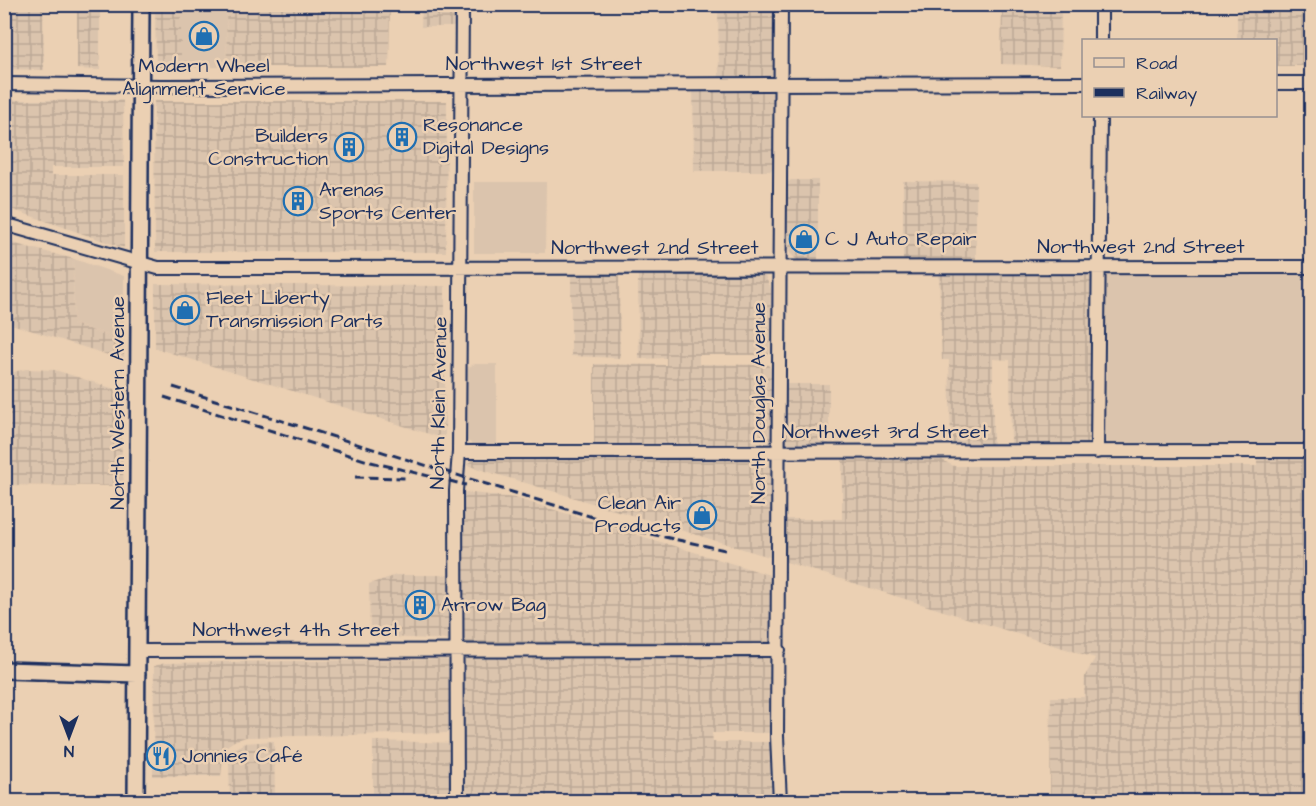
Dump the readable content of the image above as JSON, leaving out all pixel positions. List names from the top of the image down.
{
  "streets": {
    "main road": ["North Western Avenue"],
    "street": [
      "Northwest 1st Street",
      "Northwest 2nd Street",
      "North Klein Avenue",
      "North Douglas Avenue",
      "Northwest 3rd Street",
      "Northwest 4th Street"
    ]
  },
  "crossings": [
    ["Northwest 1st Street", "North Western Avenue"],
    ["Northwest 1st Street", "North Klein Avenue"],
    ["Northwest 1st Street", "North Douglas Avenue"],
    ["Northwest 2nd Street", "North Western Avenue"],
    ["Northwest 2nd Street", "North Klein Avenue"],
    ["Northwest 2nd Street", "North Douglas Avenue"],
    ["North Western Avenue", "Northwest 4th Street"],
    ["North Klein Avenue", "Northwest 3rd Street"],
    ["North Klein Avenue", "Northwest 4th Street"],
    ["North Douglas Avenue", "Northwest 3rd Street"],
    ["North Douglas Avenue", "Northwest 4th Street"]
  ],
  "places": {
    "shop": [
      "Modern Wheel Alignment Service",
      "C J Auto Repair",
      "Fleet Liberty Transmission Parts",
      "Clean Air Products"
    ],
    "building": [
      "Resonance Digital Designs",
      "Builders Construction",
      "Arenas Sports Center",
      "Arrow Bag"
    ],
    "restaurant": ["Jonnies Café"]
  },
  "legend": ["Road", "Railway"],
  "north": "bottom"
}
